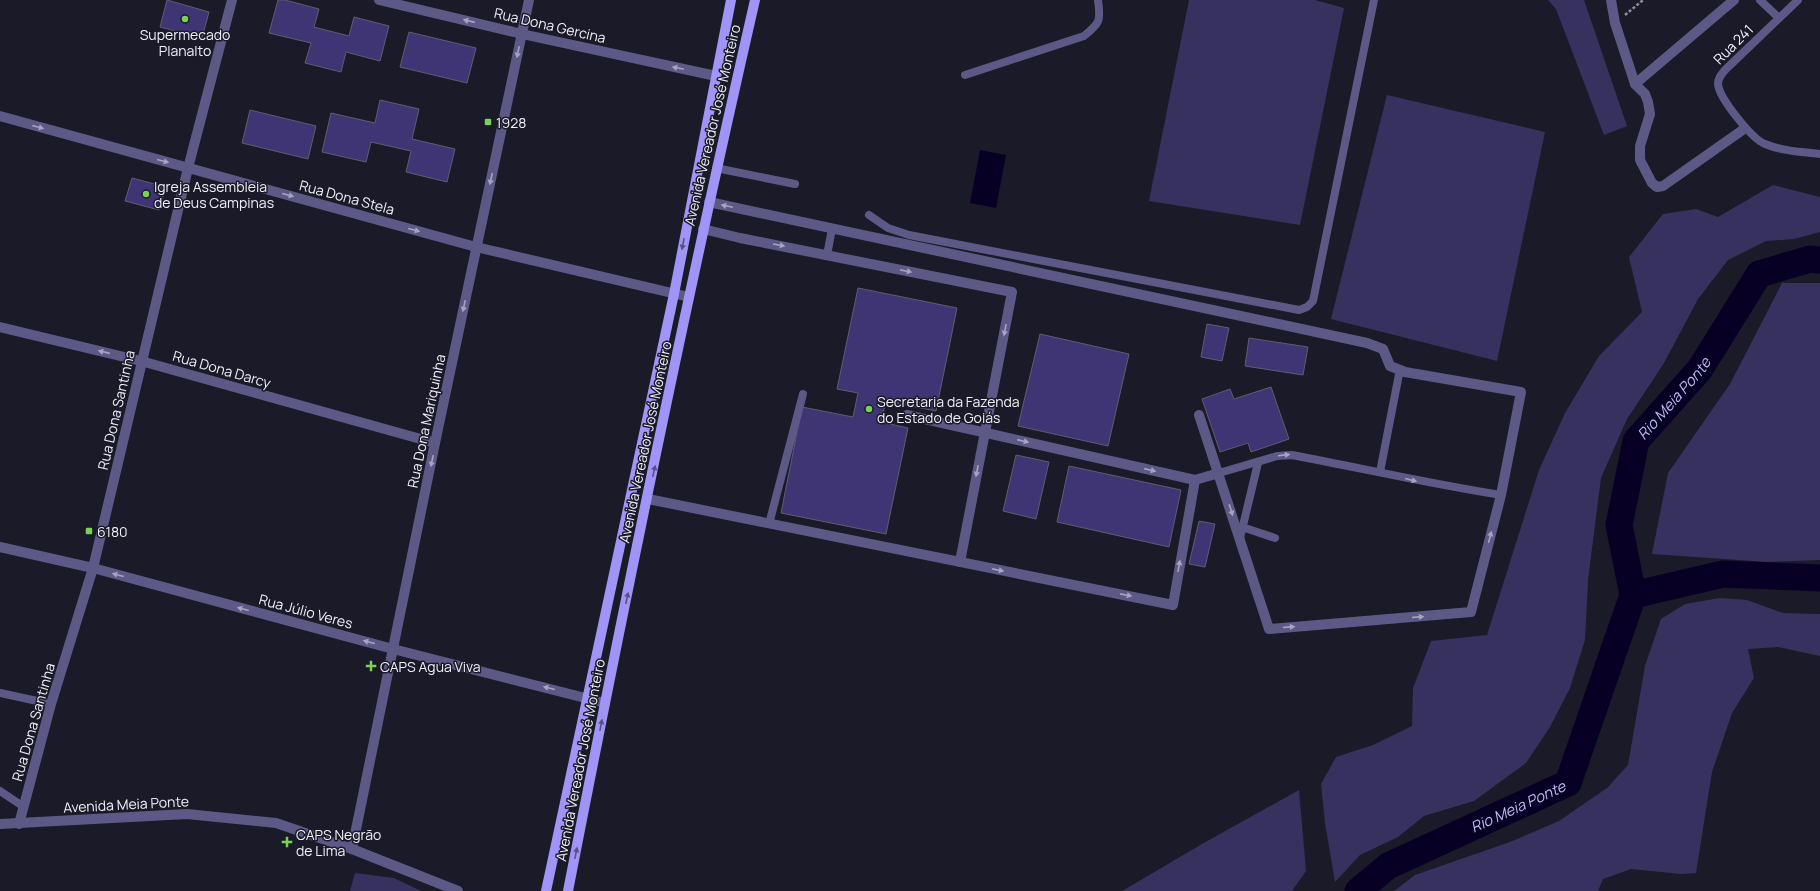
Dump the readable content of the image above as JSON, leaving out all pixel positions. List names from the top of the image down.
{
  "streets": {
    "main road": ["Avenida Vereador José Monteiro"],
    "street": [
      "Rua Dona Gercina",
      "Rua Dona Stela",
      "Rua Dona Darcy",
      "Rua Dona Santinha",
      "Rua Dona Mariquinha",
      "Rua Júlio Veres",
      "Avenida Meia Ponte"
    ],
    "lane": ["Rua 241"]
  },
  "crossings": [
    ["Rua Dona Gercina", "Avenida Vereador José Monteiro"],
    ["Rua Dona Gercina", "Rua Dona Mariquinha"],
    ["Avenida Vereador José Monteiro", "Rua Dona Stela"],
    ["Avenida Vereador José Monteiro", "Rua Júlio Veres"],
    ["Rua Dona Stela", "Rua Dona Santinha"],
    ["Rua Dona Stela", "Rua Dona Mariquinha"],
    ["Rua Dona Darcy", "Rua Dona Santinha"],
    ["Rua Dona Darcy", "Rua Dona Mariquinha"],
    ["Rua Dona Santinha", "Rua Júlio Veres"],
    ["Rua Dona Santinha", "Avenida Meia Ponte"],
    ["Rua Dona Mariquinha", "Rua Júlio Veres"],
    ["Rua Dona Mariquinha", "Avenida Meia Ponte"]
  ],
  "one_way": [
    "Rua Dona Gercina",
    "Rua Dona Stela",
    "Rua Dona Mariquinha",
    "Rua Júlio Veres"
  ],
  "water": ["Rio Meia Ponte"],
  "places": {
    "other": ["Supermecado Planalto", "Igreja Assembleia de Deus Campinas", "Secretaria da Fazenda do Estado de Goiás"],
    "transit": ["1928", "6180"],
    "health": ["CAPS Agua Viva", "CAPS Negrão de Lima"]
  }
}
